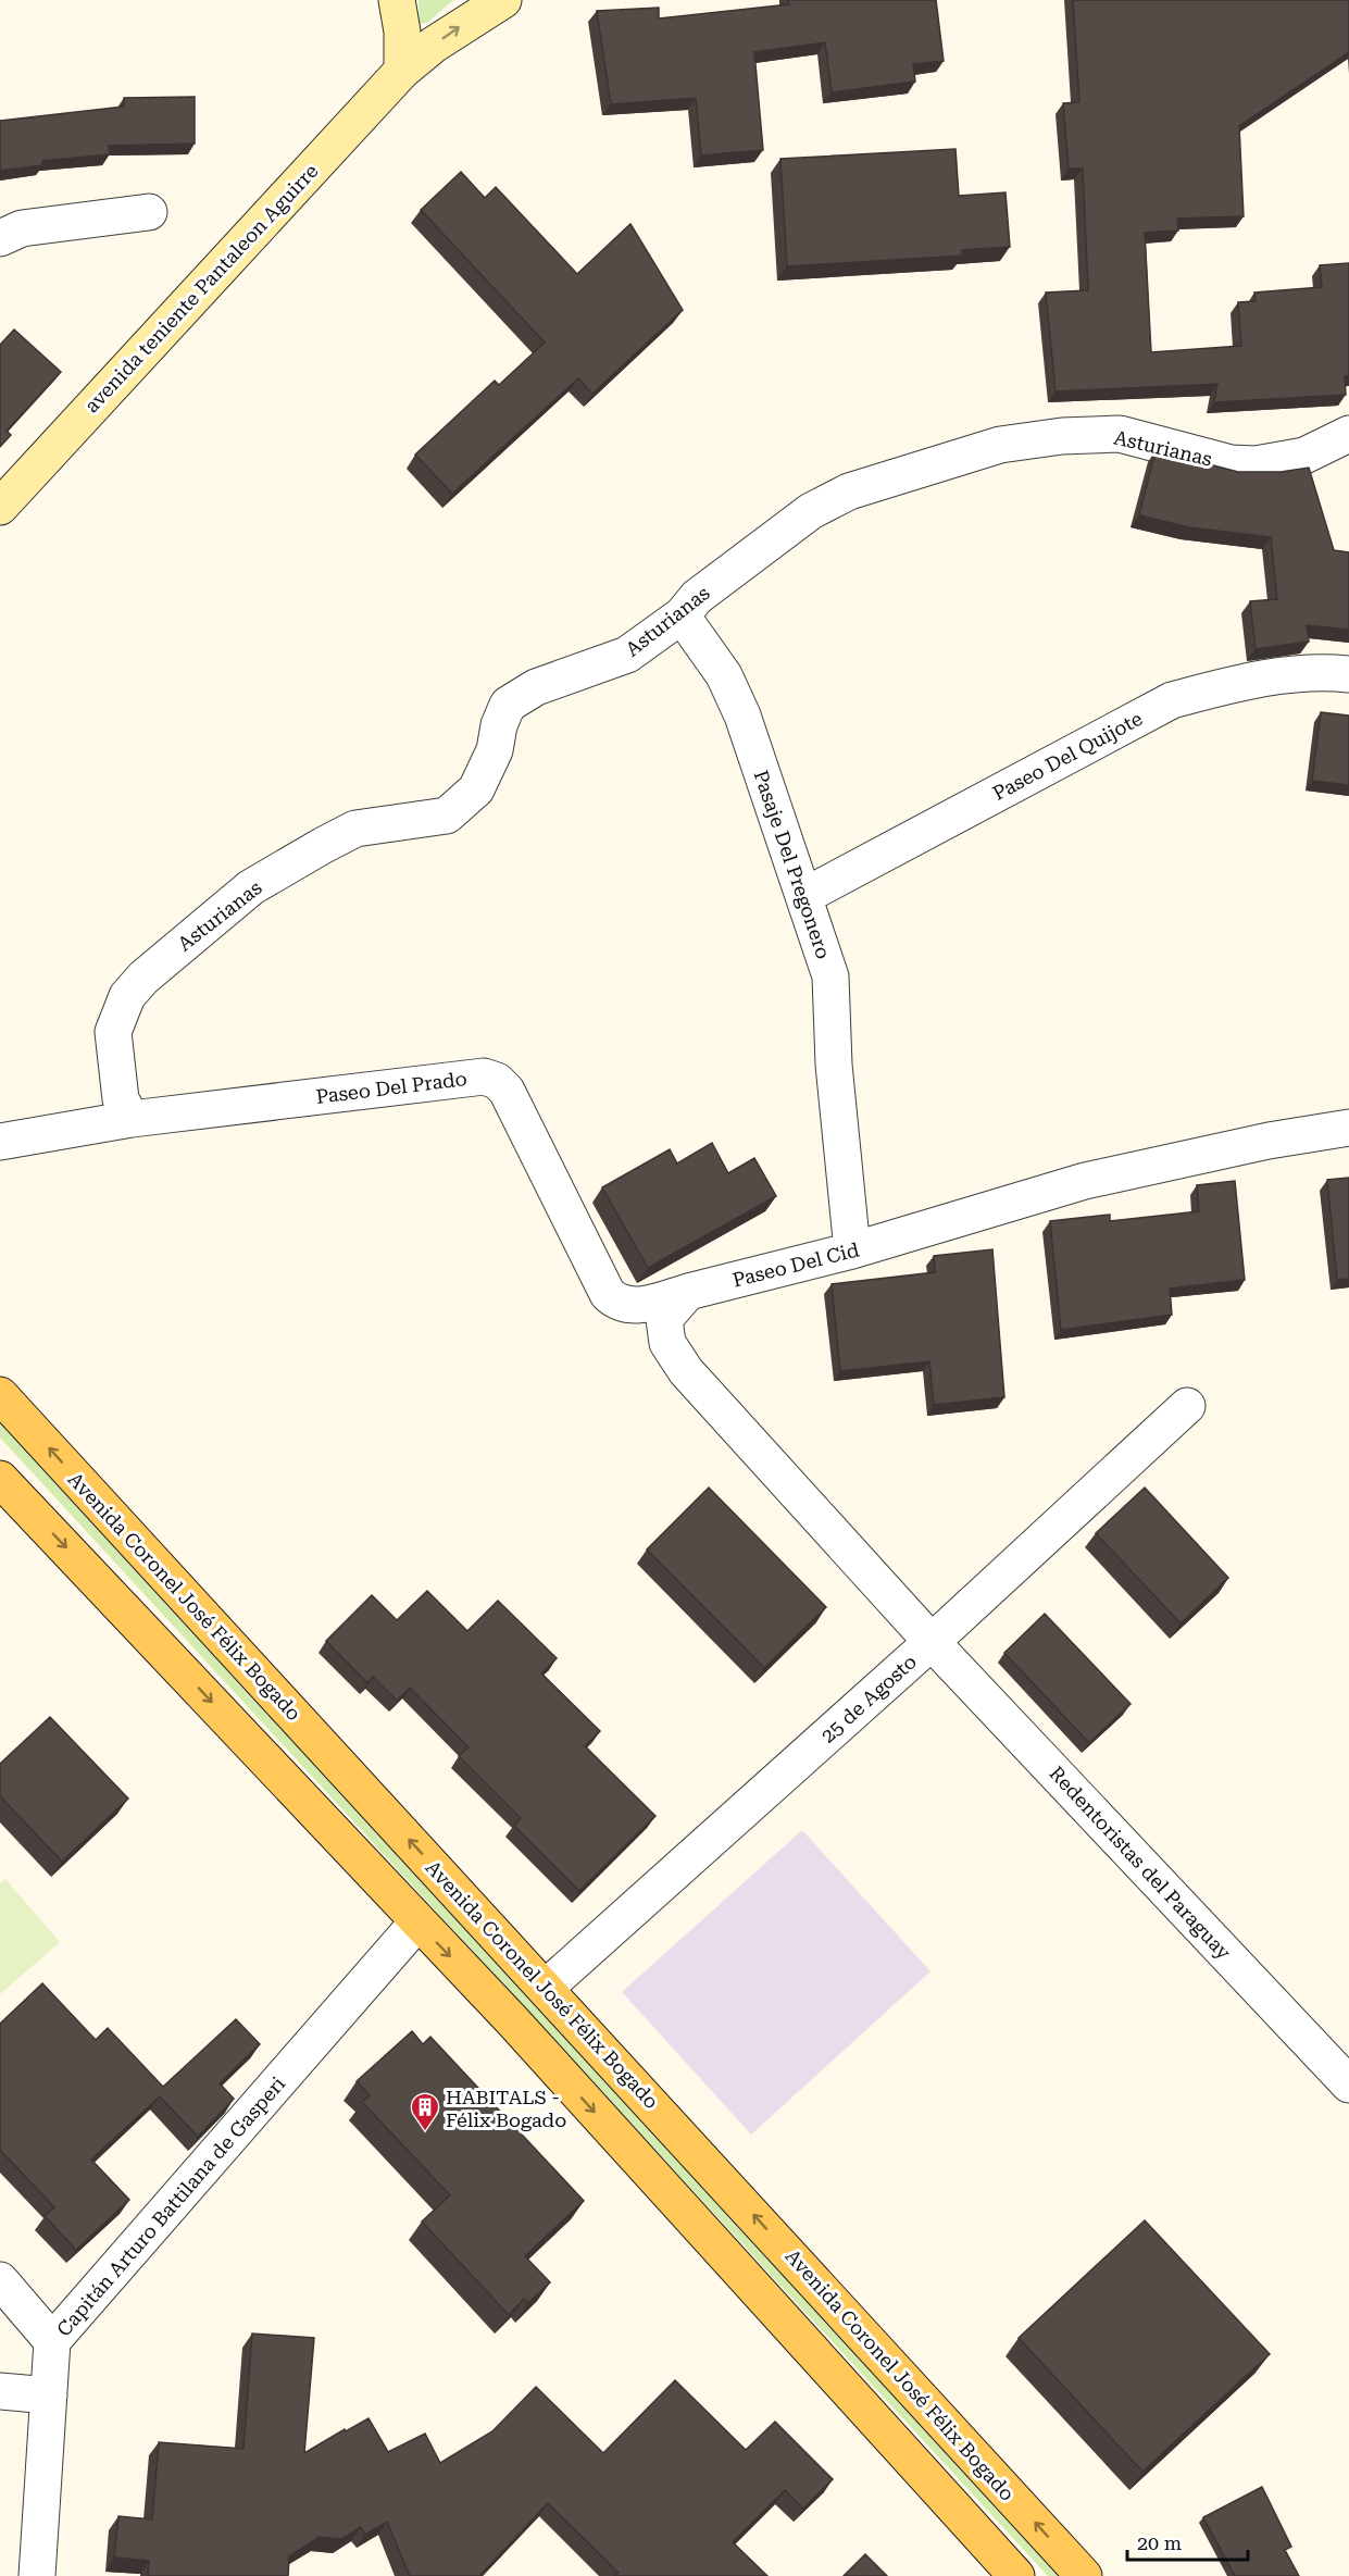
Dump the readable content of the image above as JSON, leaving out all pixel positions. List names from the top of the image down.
{
  "streets": {
    "main road": ["avenida teniente Pantaleon Aguirre", "Avenida Coronel José Félix Bogado"],
    "street": [
      "Asturianas",
      "Paseo Del Quijote",
      "Pasaje Del Pregonero",
      "Paseo Del Prado",
      "Paseo Del Cid",
      "25 de Agosto",
      "Redentoristas del Paraguay",
      "Capitán Arturo Battilana de Gasperi"
    ]
  },
  "crossings": [
    ["Asturianas", "Pasaje Del Pregonero"],
    ["Asturianas", "Paseo Del Prado"],
    ["Paseo Del Quijote", "Pasaje Del Pregonero"],
    ["Pasaje Del Pregonero", "Paseo Del Cid"],
    ["Paseo Del Prado", "Paseo Del Cid"],
    ["Avenida Coronel José Félix Bogado", "25 de Agosto"],
    ["25 de Agosto", "Redentoristas del Paraguay"]
  ],
  "places": {
    "building": ["HABITALS - Félix Bogado"]
  },
  "scale_bar": "20 m"
}
